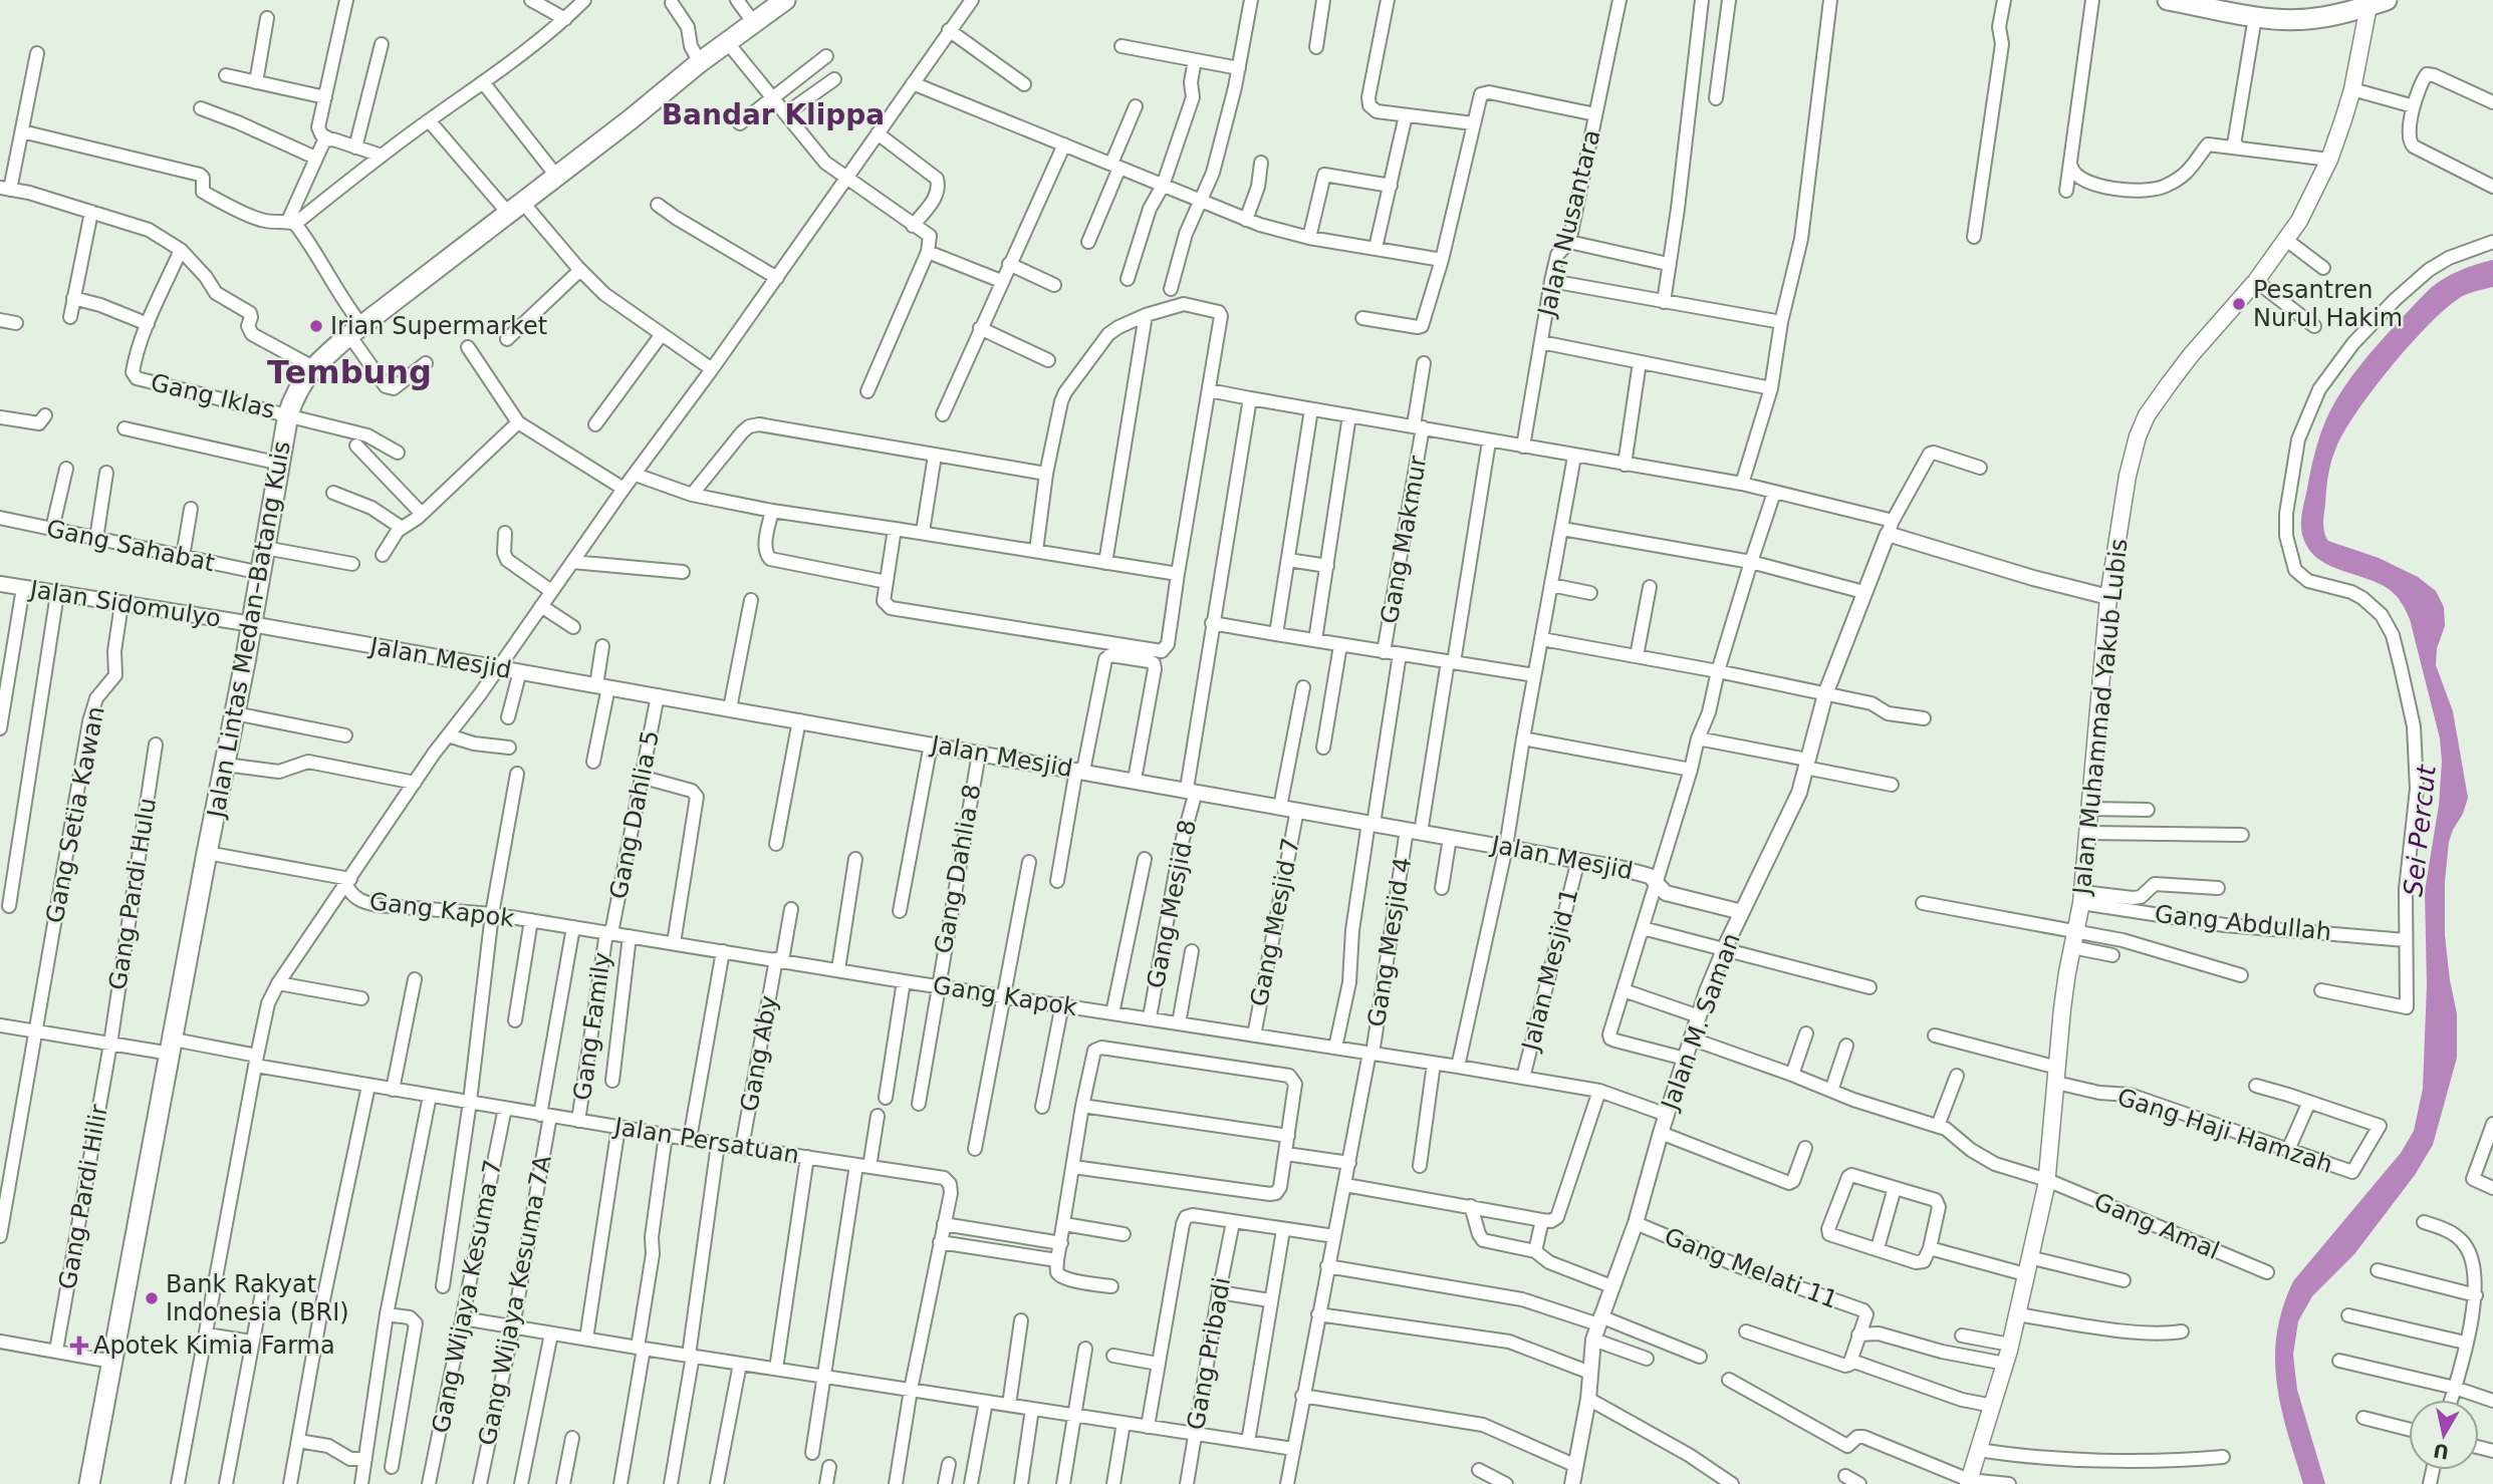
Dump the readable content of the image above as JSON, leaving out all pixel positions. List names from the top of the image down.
{
  "streets": {
    "highway": ["Jalan Lintas Medan–Batang Kuis"],
    "main road": ["Jalan Muhammad Yakub Lubis"],
    "street": [
      "Jalan Nusantara",
      "Gang Iklas",
      "Gang Makmur",
      "Gang Sahabat",
      "Jalan Sidomulyo",
      "Jalan Mesjid",
      "Gang Setia Kawan",
      "Gang Dahlia 5",
      "Gang Dahlia 8",
      "Gang Pardi Hulu",
      "Gang Mesjid 8",
      "Gang Kapok",
      "Gang Mesjid 7",
      "Gang Abdullah",
      "Gang Mesjid 4",
      "Jalan Mesjid 1",
      "Jalan M. Saman",
      "Gang Family",
      "Gang Aby",
      "Gang Haji Hamzah",
      "Jalan Persatuan",
      "Gang Pardi Hilir",
      "Gang Amal",
      "Gang Melati 11",
      "Gang Wijaya Kesuma 7",
      "Gang Wijaya Kesuma 7A",
      "Gang Pribadi"
    ]
  },
  "crossings": [
    ["Gang Iklas", "Jalan Lintas Medan–Batang Kuis"],
    ["Gang Sahabat", "Jalan Lintas Medan–Batang Kuis"],
    ["Jalan Sidomulyo", "Jalan Lintas Medan–Batang Kuis"],
    ["Jalan Sidomulyo", "Jalan Mesjid"],
    ["Jalan Sidomulyo", "Gang Setia Kawan"],
    ["Jalan Lintas Medan–Batang Kuis", "Jalan Mesjid"],
    ["Jalan Lintas Medan–Batang Kuis", "Jalan Persatuan"],
    ["Jalan Mesjid", "Gang Dahlia 5"],
    ["Jalan Mesjid", "Gang Dahlia 8"],
    ["Jalan Mesjid", "Gang Mesjid 8"],
    ["Jalan Mesjid", "Gang Mesjid 7"],
    ["Jalan Mesjid", "Gang Mesjid 4"],
    ["Jalan Mesjid", "Jalan Mesjid 1"],
    ["Jalan Mesjid", "Jalan M. Saman"],
    ["Jalan Muhammad Yakub Lubis", "Gang Abdullah"],
    ["Jalan Muhammad Yakub Lubis", "Gang Haji Hamzah"],
    ["Jalan Muhammad Yakub Lubis", "Gang Amal"],
    ["Gang Setia Kawan", "Jalan Persatuan"],
    ["Gang Dahlia 5", "Gang Kapok"],
    ["Gang Dahlia 5", "Gang Family"],
    ["Gang Dahlia 8", "Gang Kapok"],
    ["Gang Pardi Hulu", "Jalan Persatuan"],
    ["Gang Pardi Hulu", "Gang Pardi Hilir"],
    ["Gang Mesjid 8", "Gang Kapok"],
    ["Gang Kapok", "Gang Mesjid 7"],
    ["Gang Kapok", "Gang Mesjid 4"],
    ["Gang Kapok", "Jalan Mesjid 1"],
    ["Gang Kapok", "Jalan M. Saman"],
    ["Gang Kapok", "Gang Family"],
    ["Gang Kapok", "Gang Aby"],
    ["Gang Kapok", "Gang Wijaya Kesuma 7A"],
    ["Jalan M. Saman", "Gang Amal"],
    ["Jalan M. Saman", "Gang Melati 11"],
    ["Gang Family", "Jalan Persatuan"],
    ["Gang Aby", "Jalan Persatuan"],
    ["Jalan Persatuan", "Gang Pardi Hilir"],
    ["Jalan Persatuan", "Gang Wijaya Kesuma 7"],
    ["Jalan Persatuan", "Gang Wijaya Kesuma 7A"]
  ],
  "districts": ["Bandar Klippa", "Tembung"],
  "water": ["Sei Percut"],
  "places": {
    "other": ["Pesantren Nurul Hakim", "Irian Supermarket", "Bank Rakyat Indonesia (BRI)"],
    "health": ["Apotek Kimia Farma"]
  },
  "north": "bottom"
}
